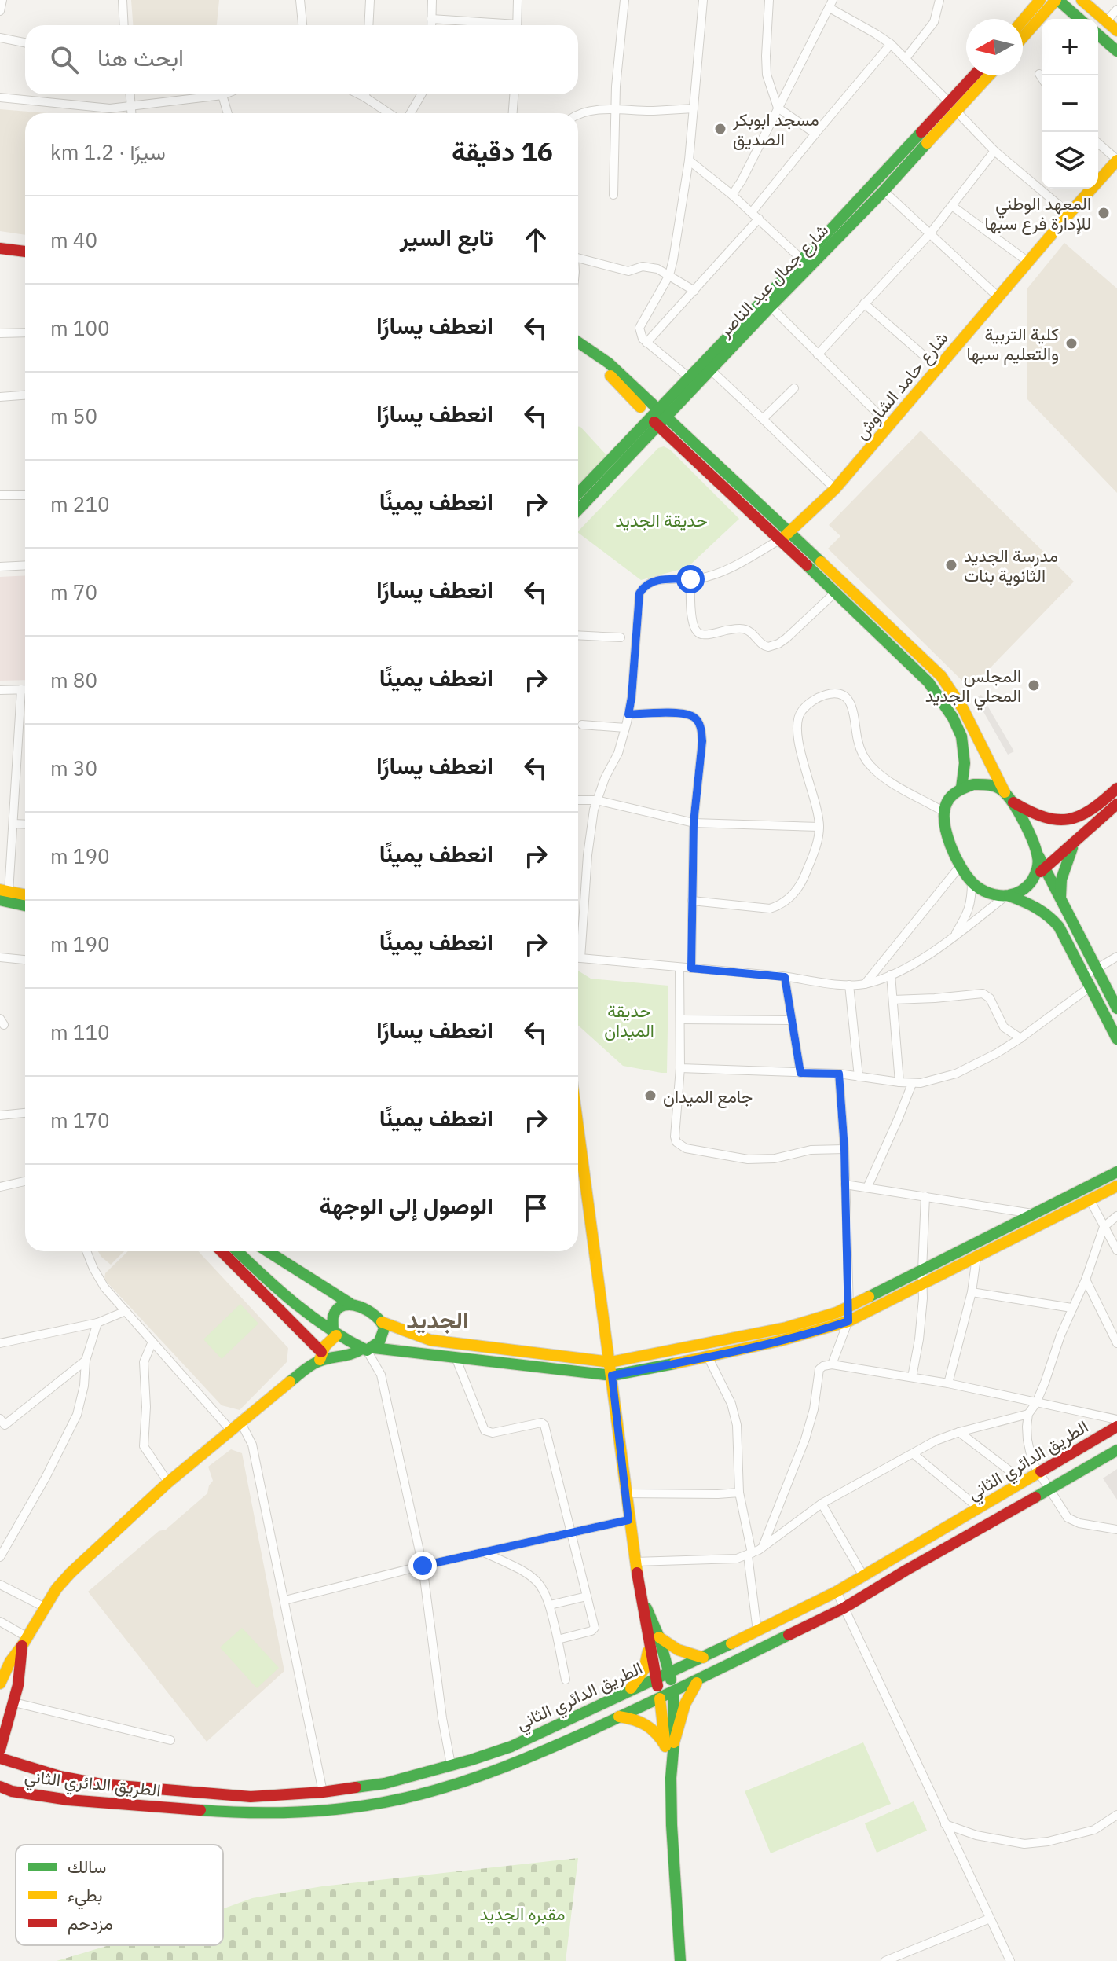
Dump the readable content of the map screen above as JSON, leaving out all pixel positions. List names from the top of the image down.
{
  "streets": {
    "main road": ["شارع جمال عبد الناصر", "شارع حامد الشاوش", "الطريق الدائري الثاني"]
  },
  "districts": ["الجديد"],
  "parks": ["حديقة الجديد", "حديقة الميدان", "مقبره الجديد"],
  "places": [
    "مسجد ابوبكر الصديق",
    "المعهد الوطني للإدارة فرع سبها",
    "كلية التربية والتعليم سبها",
    "مدرسة الجديد الثانوية بنات",
    "المجلس المحلي الجديد",
    "جامع الميدان"
  ],
  "legend": ["سالك", "بطيء", "مزدحم"],
  "north": "left",
  "page": {
    "map_buttons": ["+", "−"],
    "search": "ابحث هنا",
    "heading": ["16 دقيقة", "سيرًا · 1.2 km"],
    "list": [
      ["تابع السير", "40 m"],
      ["انعطف يسارًا", "100 m"],
      ["انعطف يسارًا", "50 m"],
      ["انعطف يمينًا", "210 m"],
      ["انعطف يسارًا", "70 m"],
      ["انعطف يمينًا", "80 m"],
      ["انعطف يسارًا", "30 m"],
      ["انعطف يمينًا", "190 m"],
      ["انعطف يمينًا", "190 m"],
      ["انعطف يسارًا", "110 m"],
      ["انعطف يمينًا", "170 m"],
      "الوصول إلى الوجهة"
    ]
  }
}
